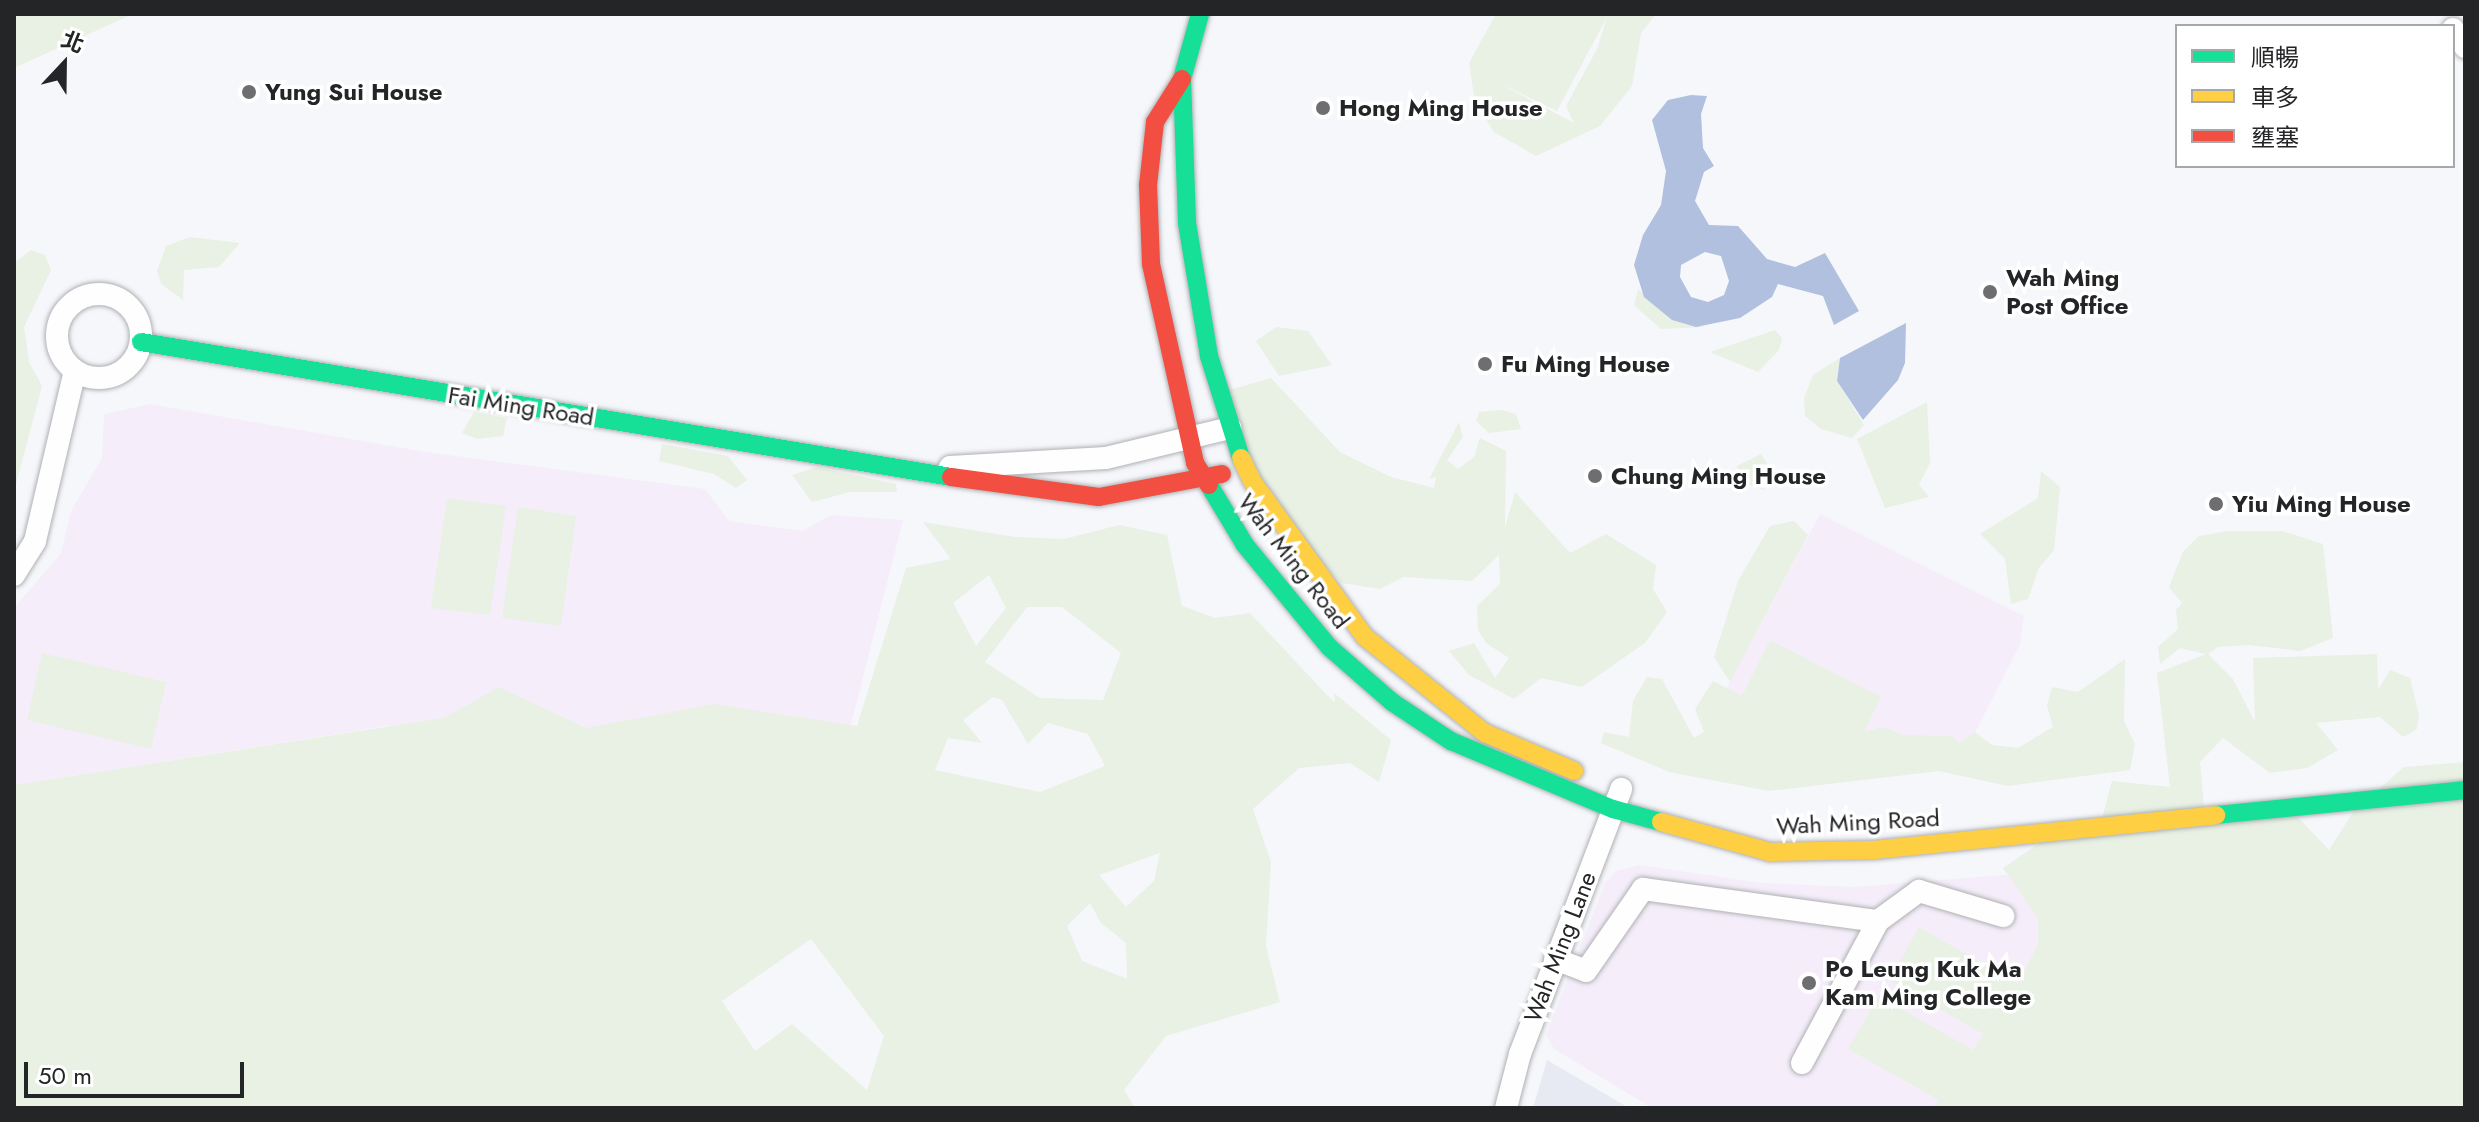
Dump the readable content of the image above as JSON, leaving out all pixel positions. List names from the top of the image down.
{
  "streets": {
    "street": ["Fai Ming Road", "Wah Ming Road", "Wah Ming Lane"]
  },
  "crossings": [
    ["Fai Ming Road", "Wah Ming Road"],
    ["Wah Ming Road", "Wah Ming Lane"]
  ],
  "places": [
    "Yung Sui House",
    "Hong Ming House",
    "Wah Ming Post Office",
    "Fu Ming House",
    "Chung Ming House",
    "Yiu Ming House",
    "Po Leung Kuk Ma Kam Ming College"
  ],
  "legend": ["順暢", "車多", "壅塞"],
  "scale_bar": "50 m",
  "north": "top"
}
